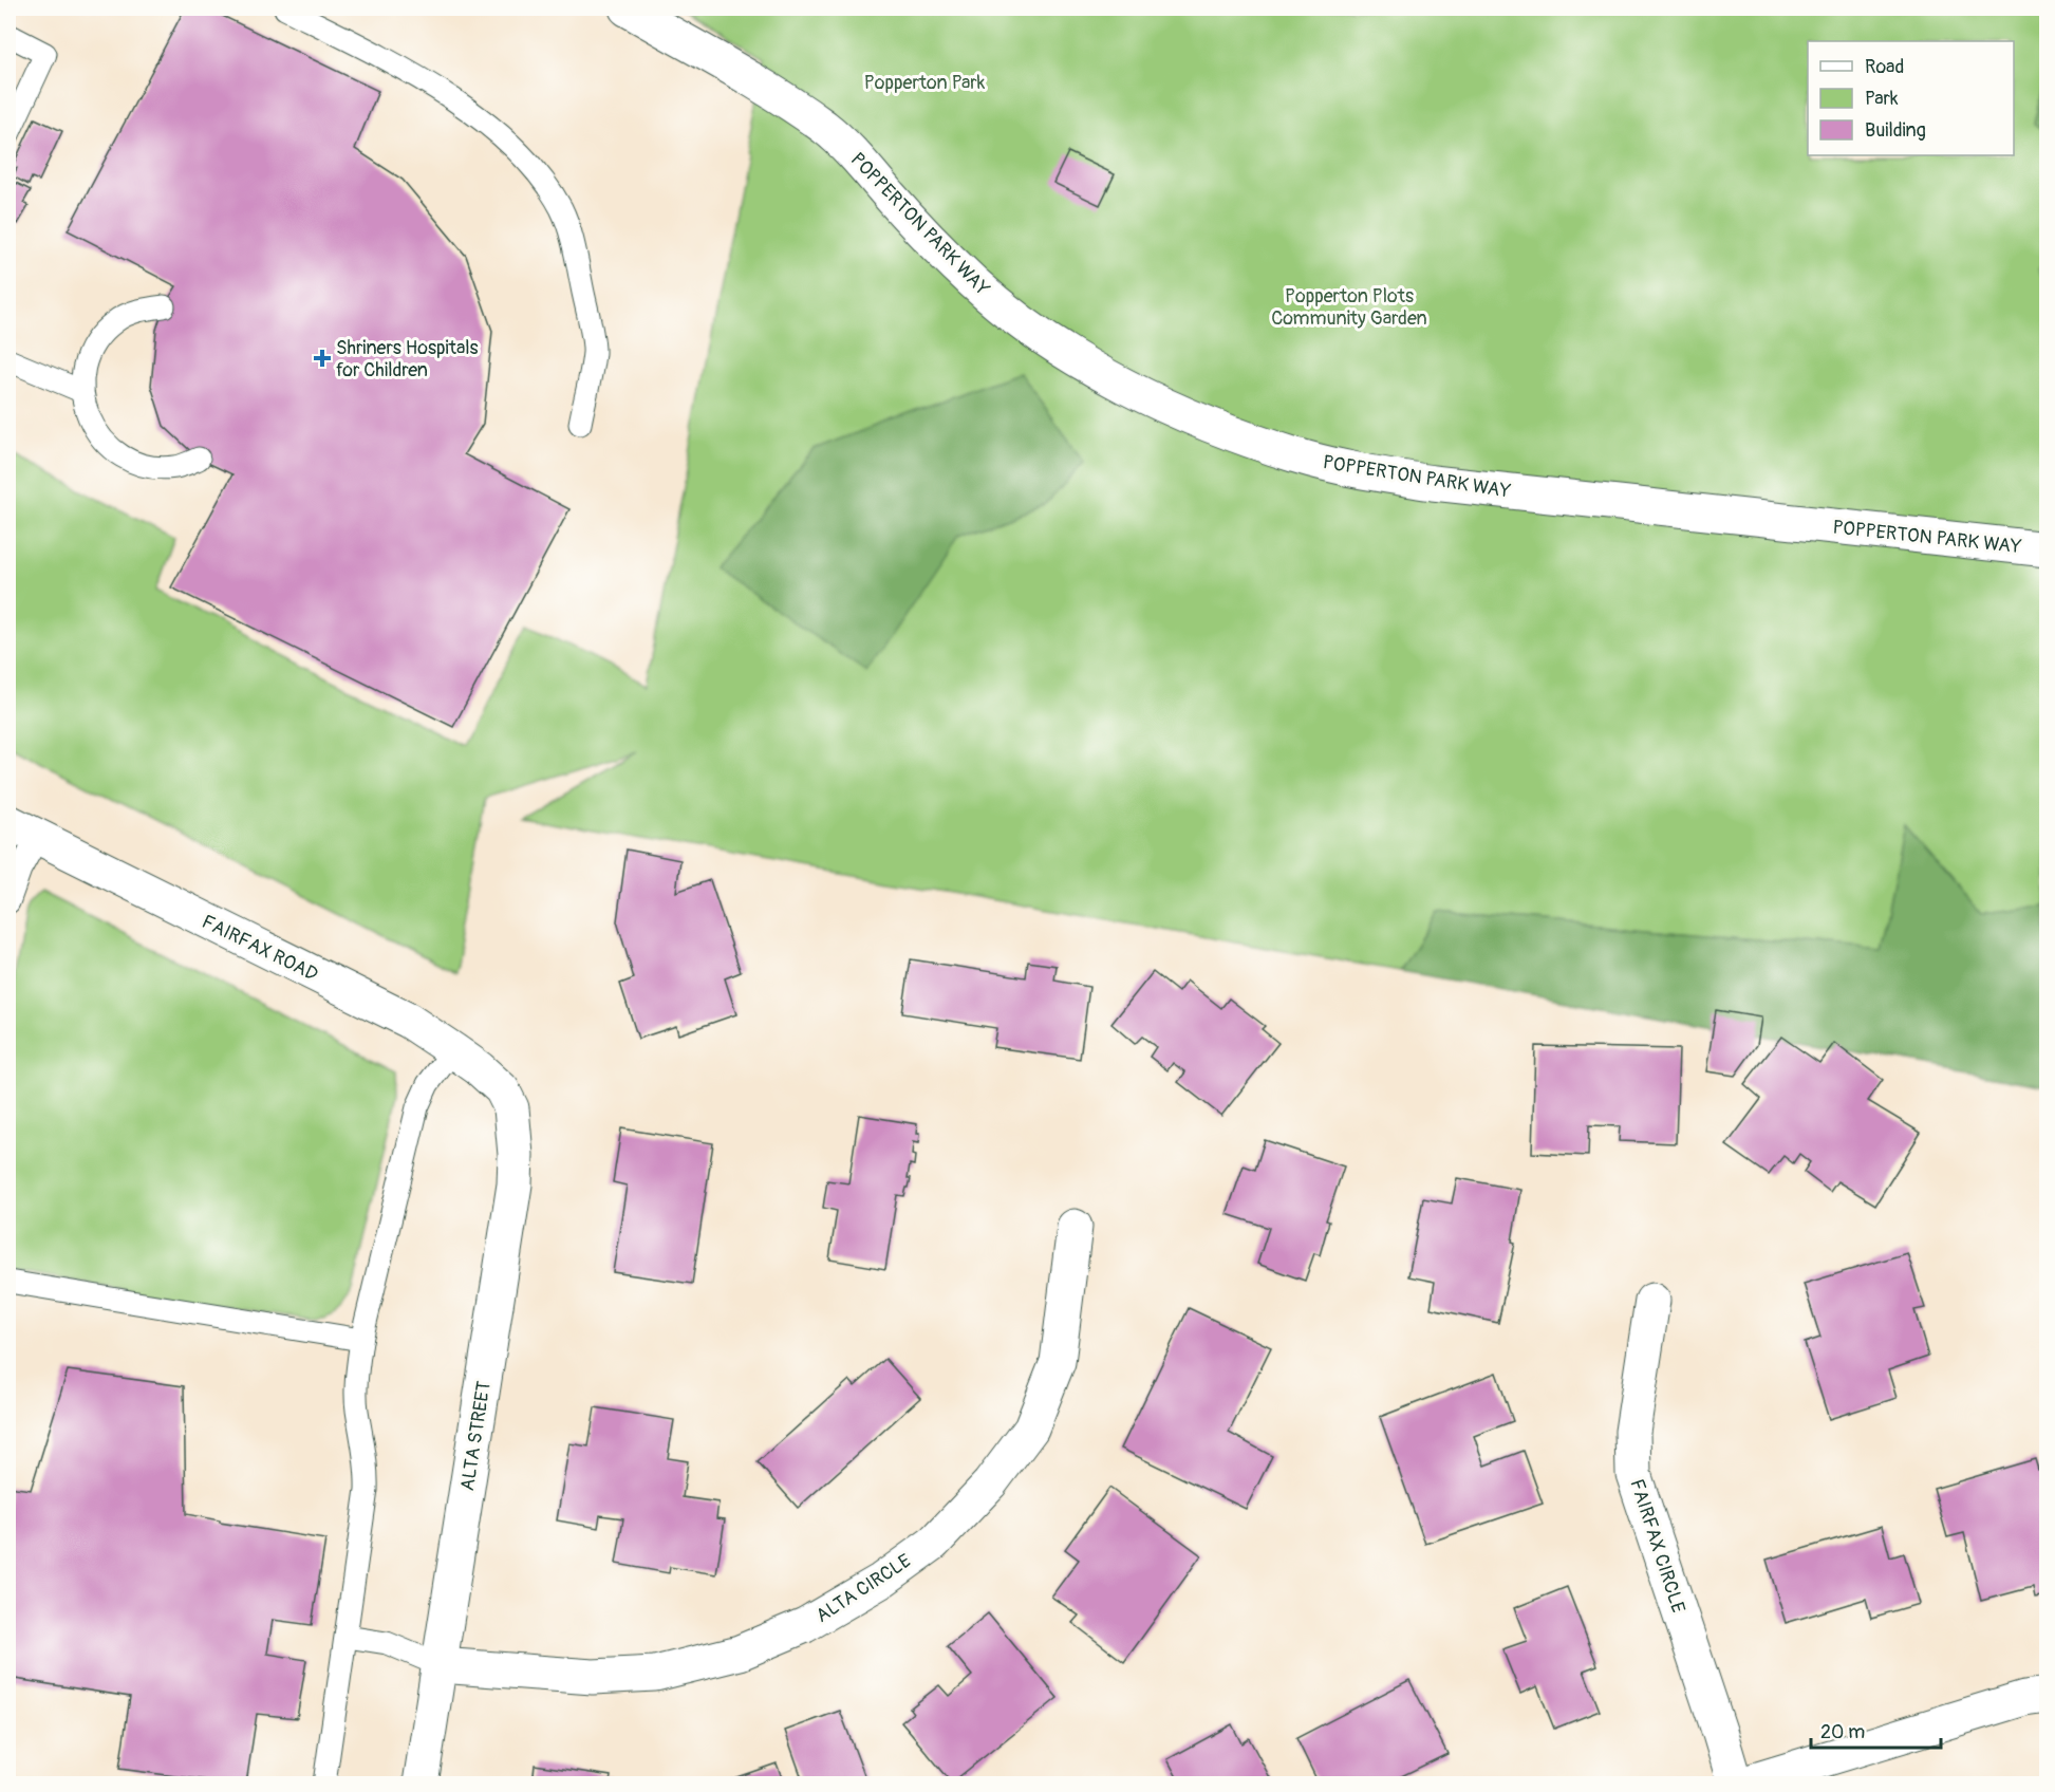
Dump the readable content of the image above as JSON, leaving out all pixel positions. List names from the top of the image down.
{
  "streets": {
    "street": [
      "POPPERTON PARK WAY",
      "FAIRFAX ROAD",
      "ALTA STREET",
      "FAIRFAX CIRCLE",
      "ALTA CIRCLE"
    ]
  },
  "crossings": [
    ["FAIRFAX ROAD", "ALTA STREET"],
    ["ALTA STREET", "ALTA CIRCLE"]
  ],
  "parks": ["Popperton Park", "Popperton Plots Community Garden"],
  "places": {
    "health": ["Shriners Hospitals for Children"]
  },
  "legend": ["Road", "Park", "Building"],
  "scale_bar": "20 m"
}
